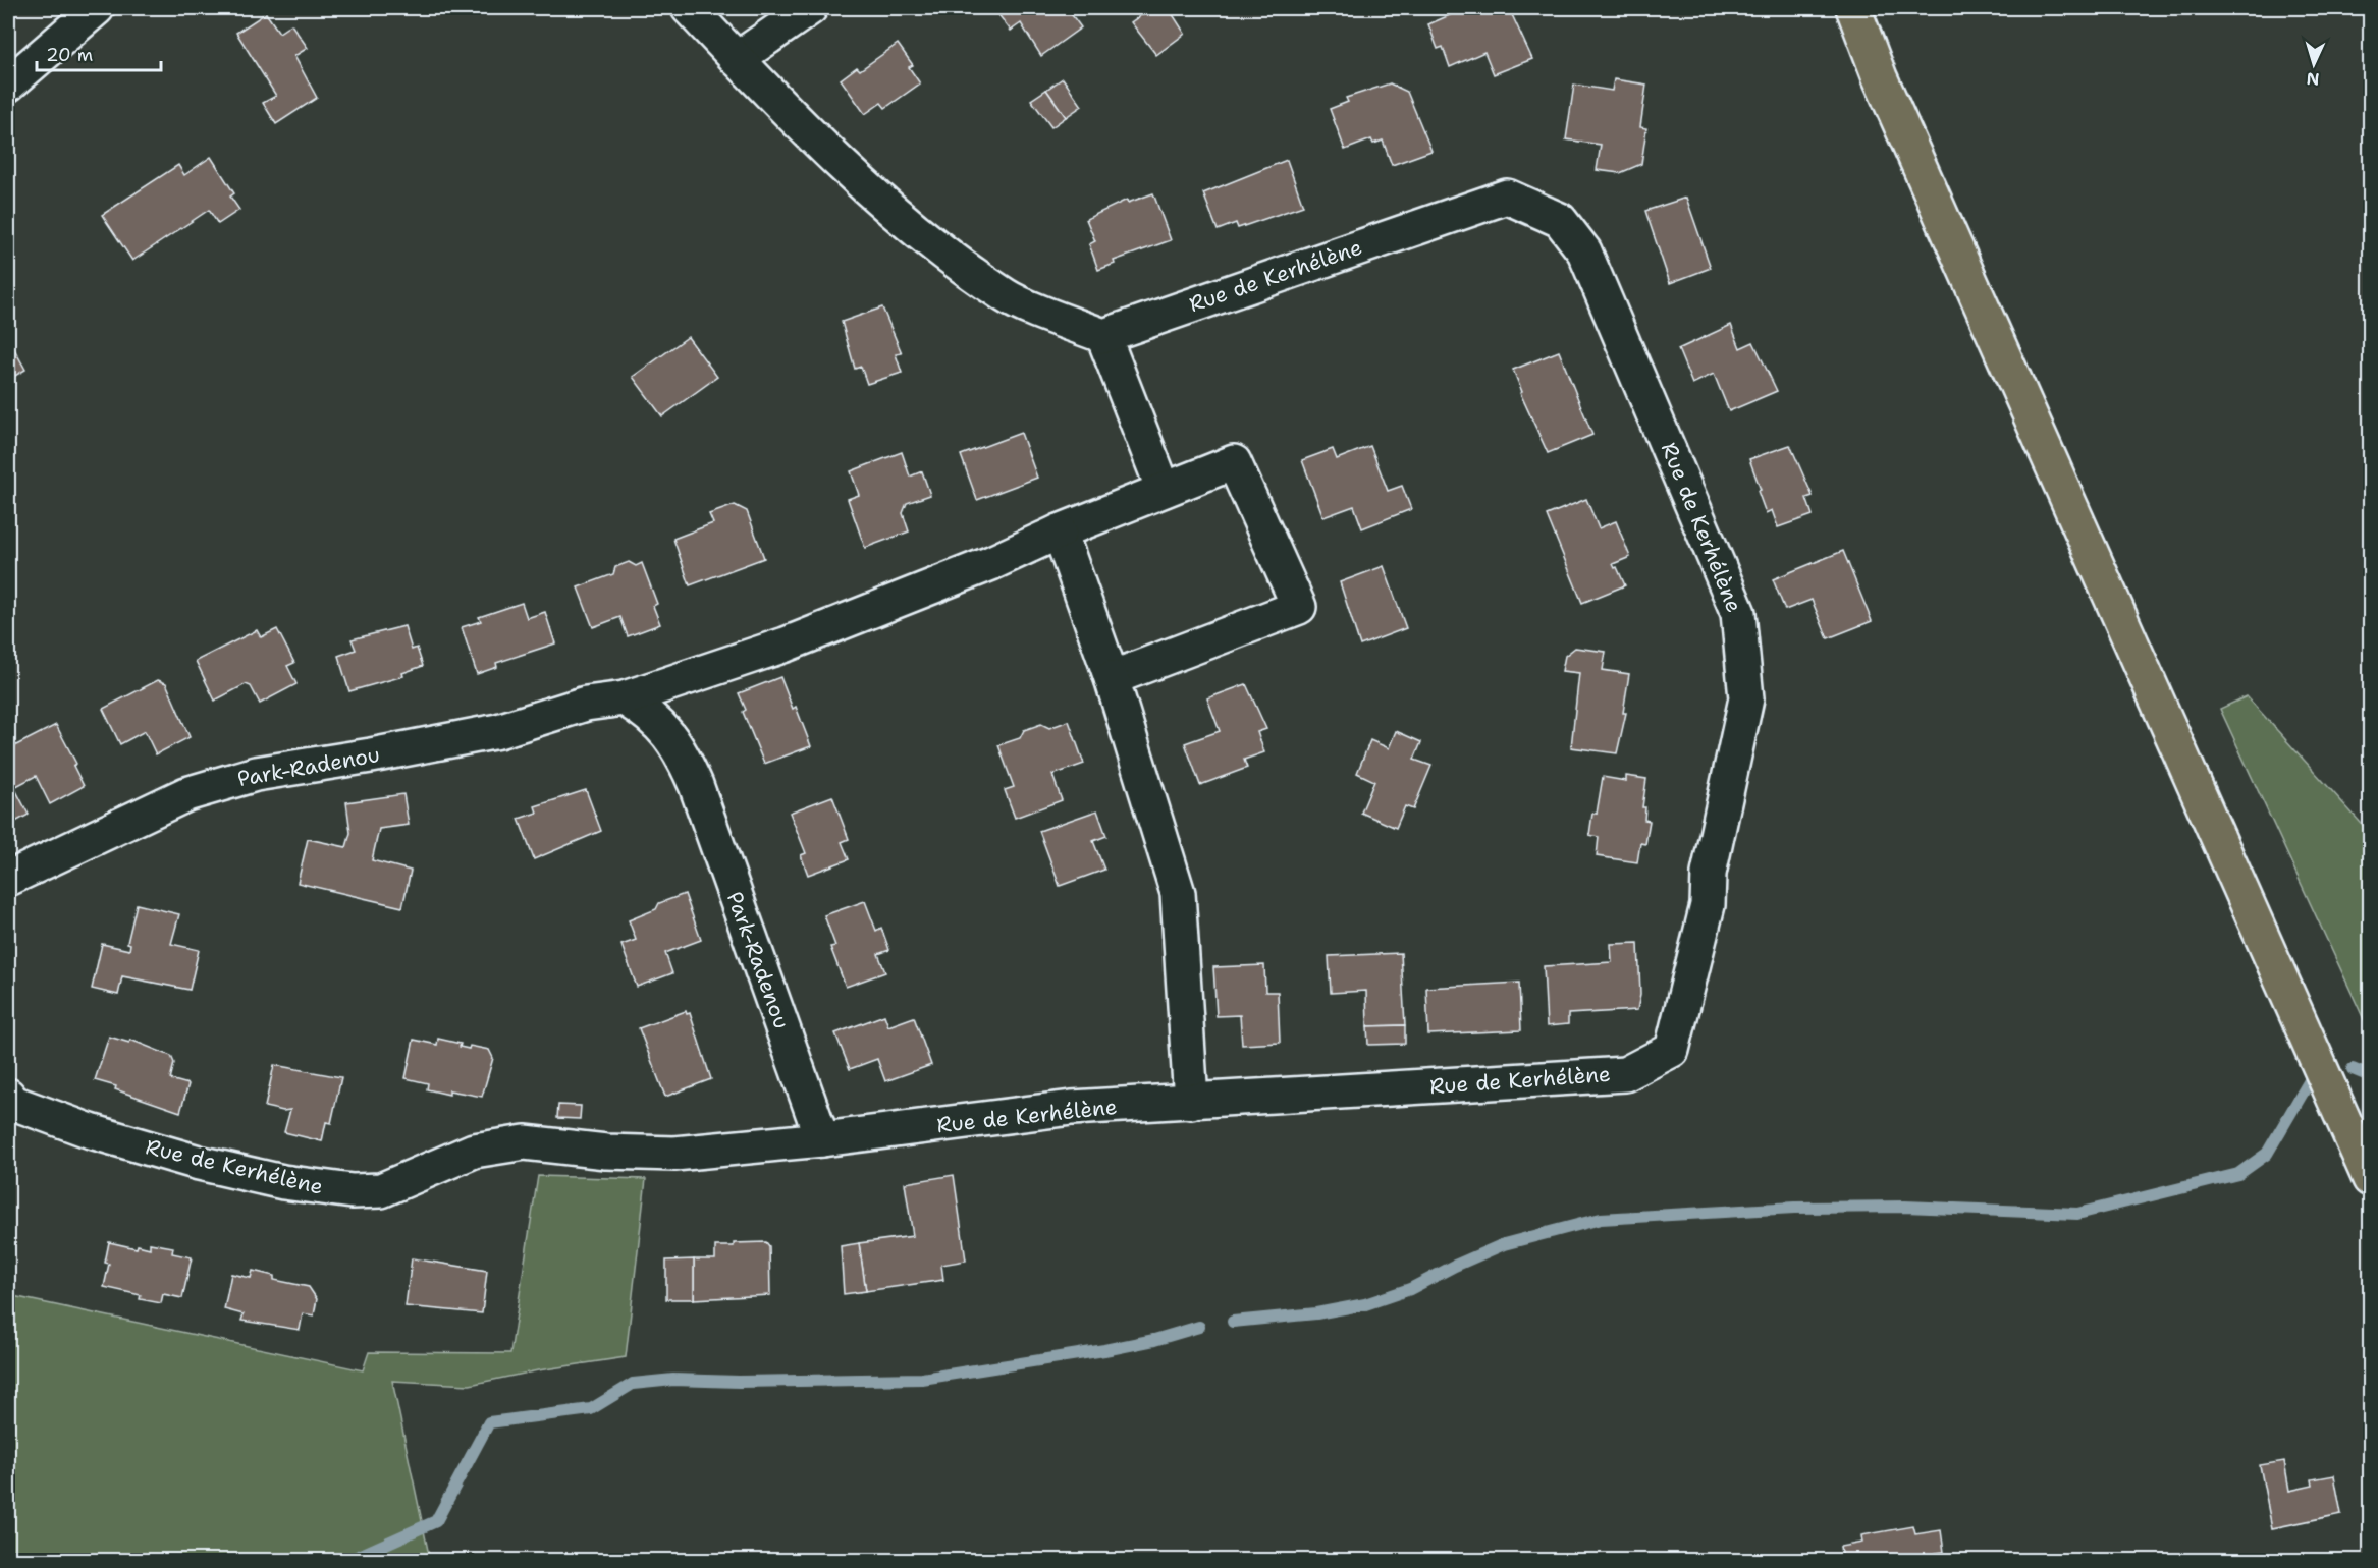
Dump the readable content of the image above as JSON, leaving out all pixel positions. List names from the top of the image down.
{
  "streets": {
    "street": ["Rue de Kerhélène", "Park-Radenou"]
  },
  "crossings": [
    ["Rue de Kerhélène", "Park-Radenou"]
  ],
  "scale_bar": "20 m",
  "north": "bottom"
}
